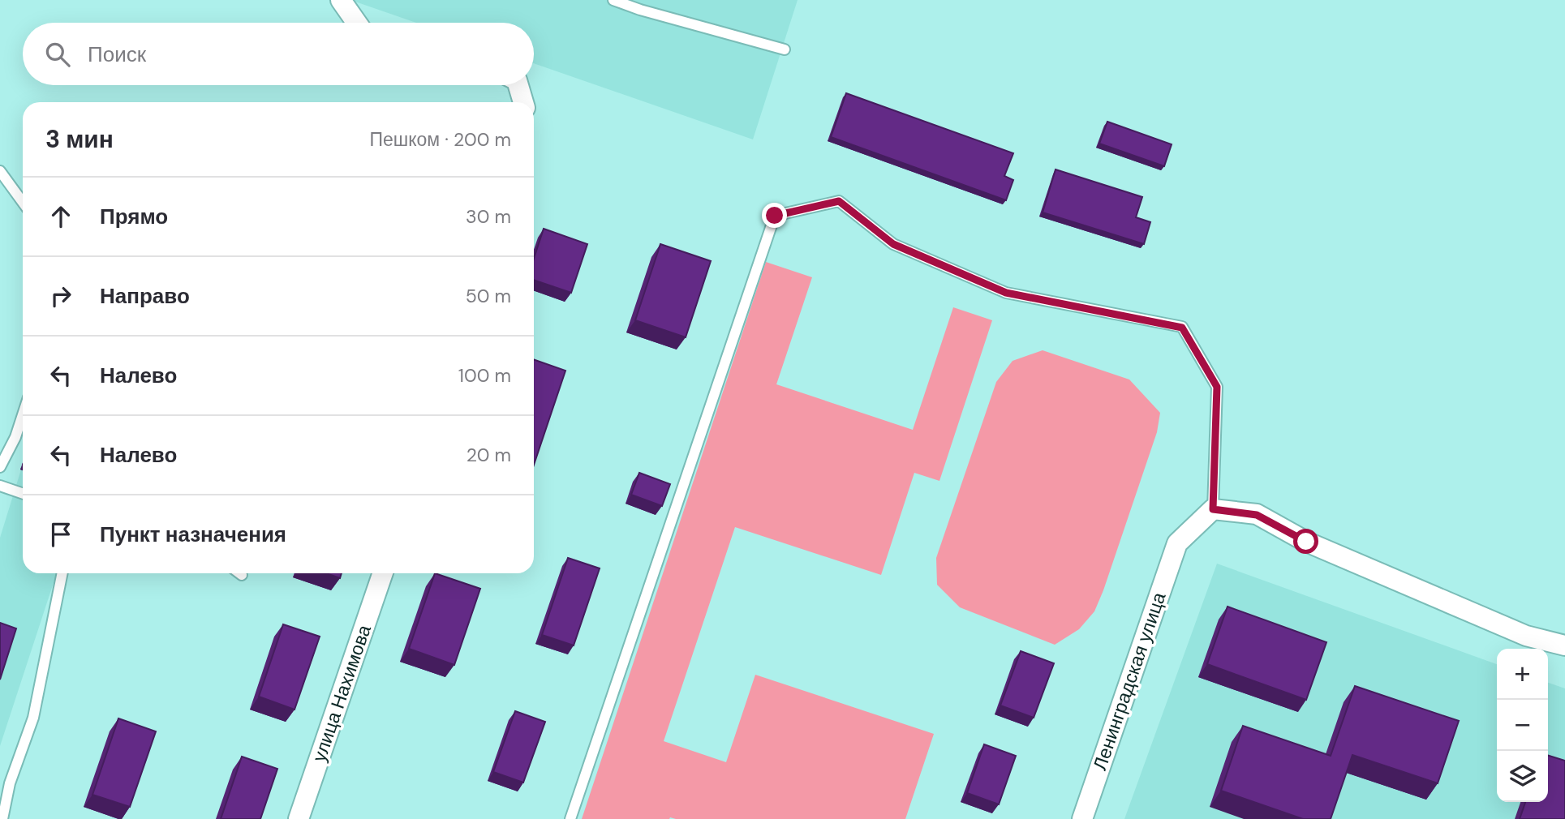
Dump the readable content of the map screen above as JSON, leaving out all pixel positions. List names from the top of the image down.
{
  "streets": {
    "street": ["Ленинградская улица", "улица Нахимова"]
  },
  "page": {
    "search": "Поиск",
    "heading": ["3 мин", "Пешком · 200 m"],
    "list": [
      ["Прямо", "30 m"],
      ["Направо", "50 m"],
      ["Налево", "100 m"],
      ["Налево", "20 m"],
      "Пункт назначения"
    ],
    "map_buttons": ["+", "−"]
  }
}
